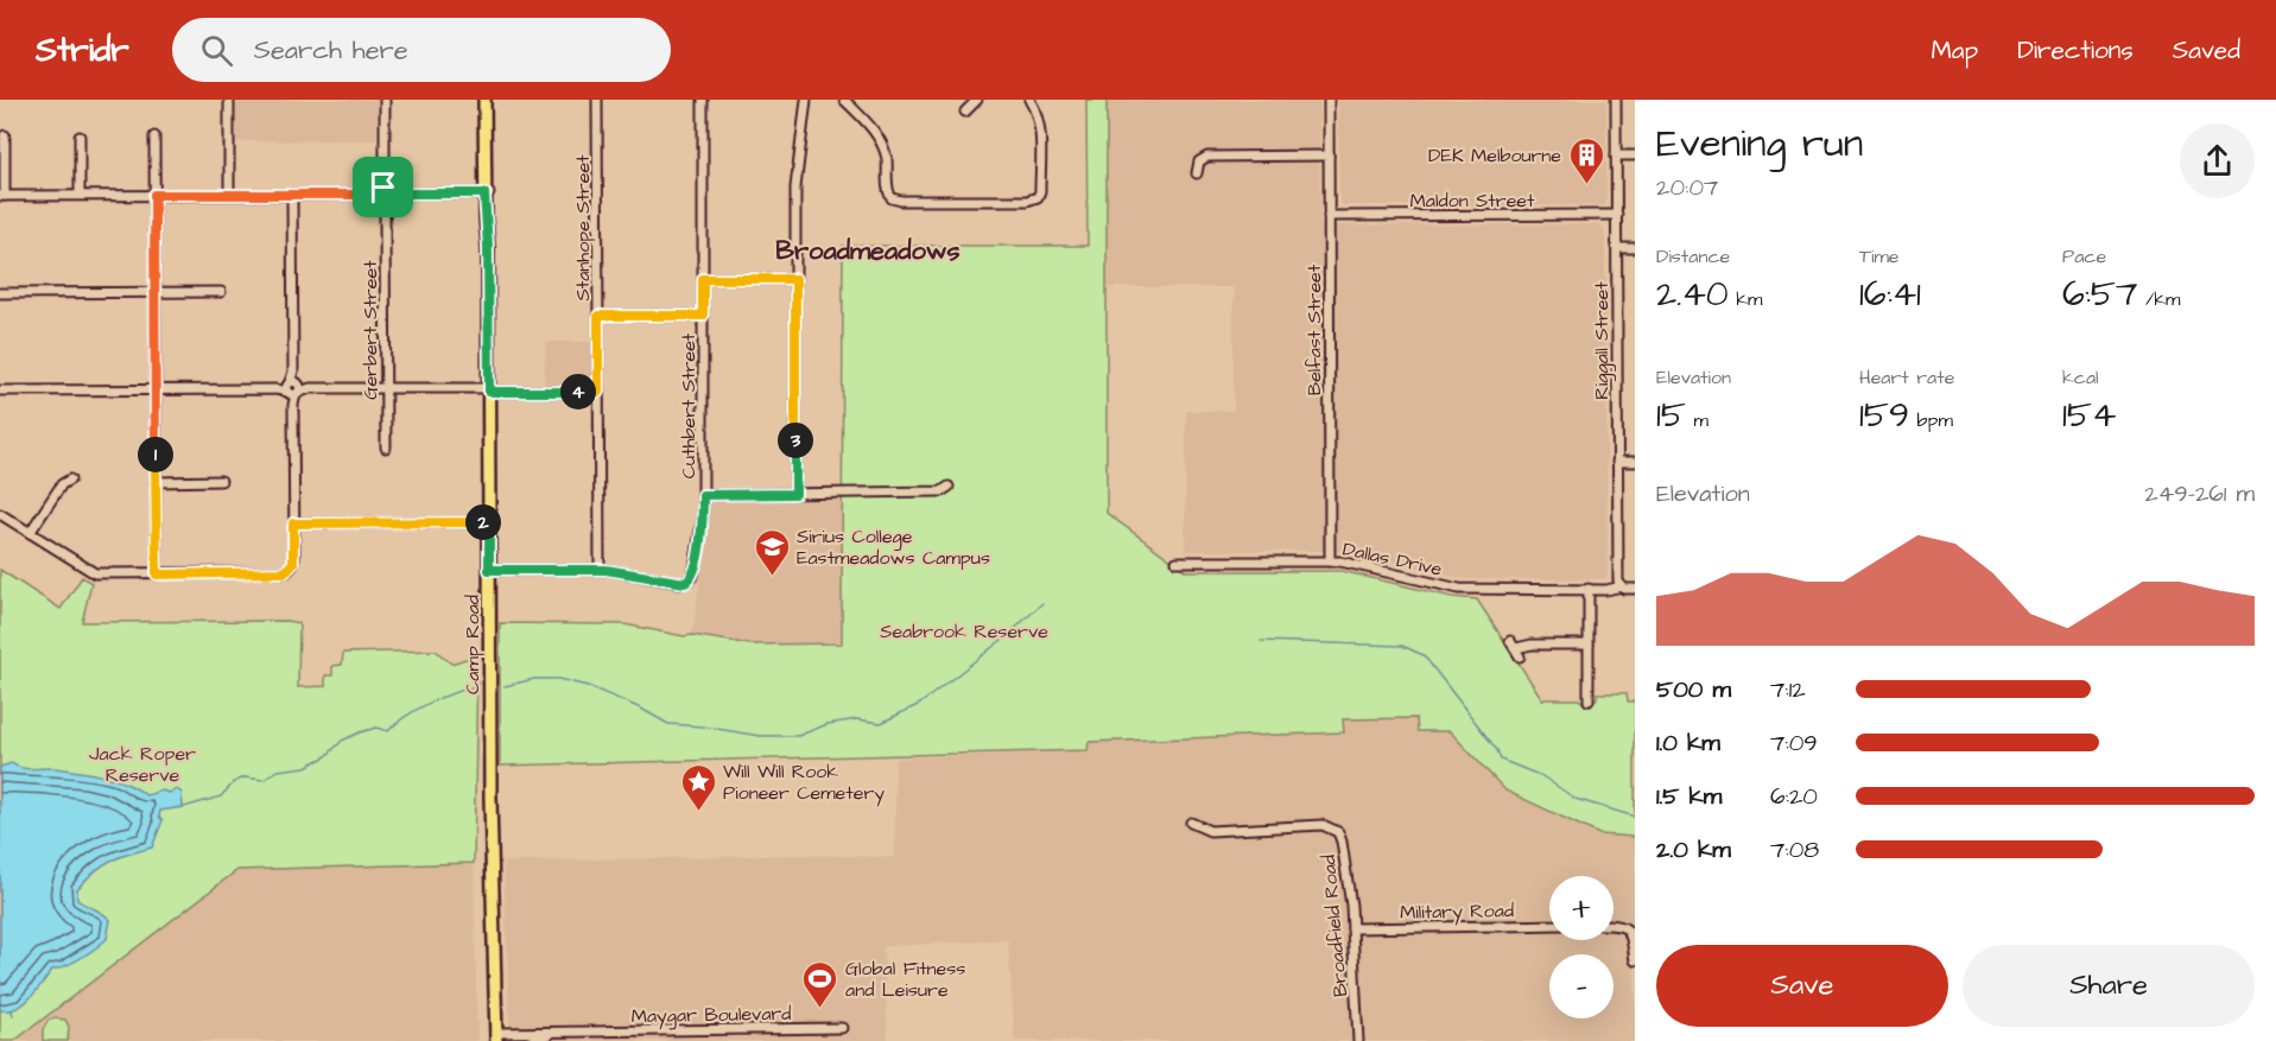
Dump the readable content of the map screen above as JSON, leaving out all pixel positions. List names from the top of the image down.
{
  "streets": {
    "main road": ["Camp Road"],
    "street": [
      "Maldon Street",
      "Stanhope Street",
      "Gerbert Street",
      "Belfast Street",
      "Riggall Street",
      "Cuthbert Street",
      "Dallas Drive",
      "Military Road",
      "Broadfield Road",
      "Maygar Boulevard"
    ]
  },
  "crossings": [
    ["Maldon Street", "Belfast Street"],
    ["Maldon Street", "Riggall Street"],
    ["Stanhope Street", "Cuthbert Street"],
    ["Belfast Street", "Dallas Drive"],
    ["Riggall Street", "Dallas Drive"],
    ["Camp Road", "Maygar Boulevard"],
    ["Military Road", "Broadfield Road"]
  ],
  "districts": ["Broadmeadows"],
  "parks": ["Seabrook Reserve", "Jack Roper Reserve"],
  "places": {
    "building": ["DEK Melbourne"],
    "school or university": ["Sirius College Eastmeadows Campus"],
    "place": ["Will Will Rook Pioneer Cemetery"],
    "sports": ["Global Fitness and Leisure"]
  },
  "page": {
    "header": "Stridr",
    "search": "Search here",
    "nav": ["Map", "Directions", "Saved"],
    "heading": ["Evening run", "20:07"],
    "stats": [
      ["Distance", "2.40 km"],
      ["Time", "16:41"],
      ["Pace", "6:57 /km"],
      ["Elevation", "15 m"],
      ["Heart rate", "159 bpm"],
      ["kcal", "154"]
    ],
    "pins": [
      "4",
      "3",
      "1",
      "2"
    ],
    "chart": ["Elevation", "249–261 m"],
    "list": [
      {
        "name": "500 m",
        "note": "7:12"
      },
      {
        "name": "1.0 km",
        "note": "7:09"
      },
      {
        "name": "1.5 km",
        "note": "6:20"
      },
      {
        "name": "2.0 km",
        "note": "7:08"
      }
    ],
    "map_buttons": ["+", "−"],
    "buttons": ["Save", "Share"]
  }
}
